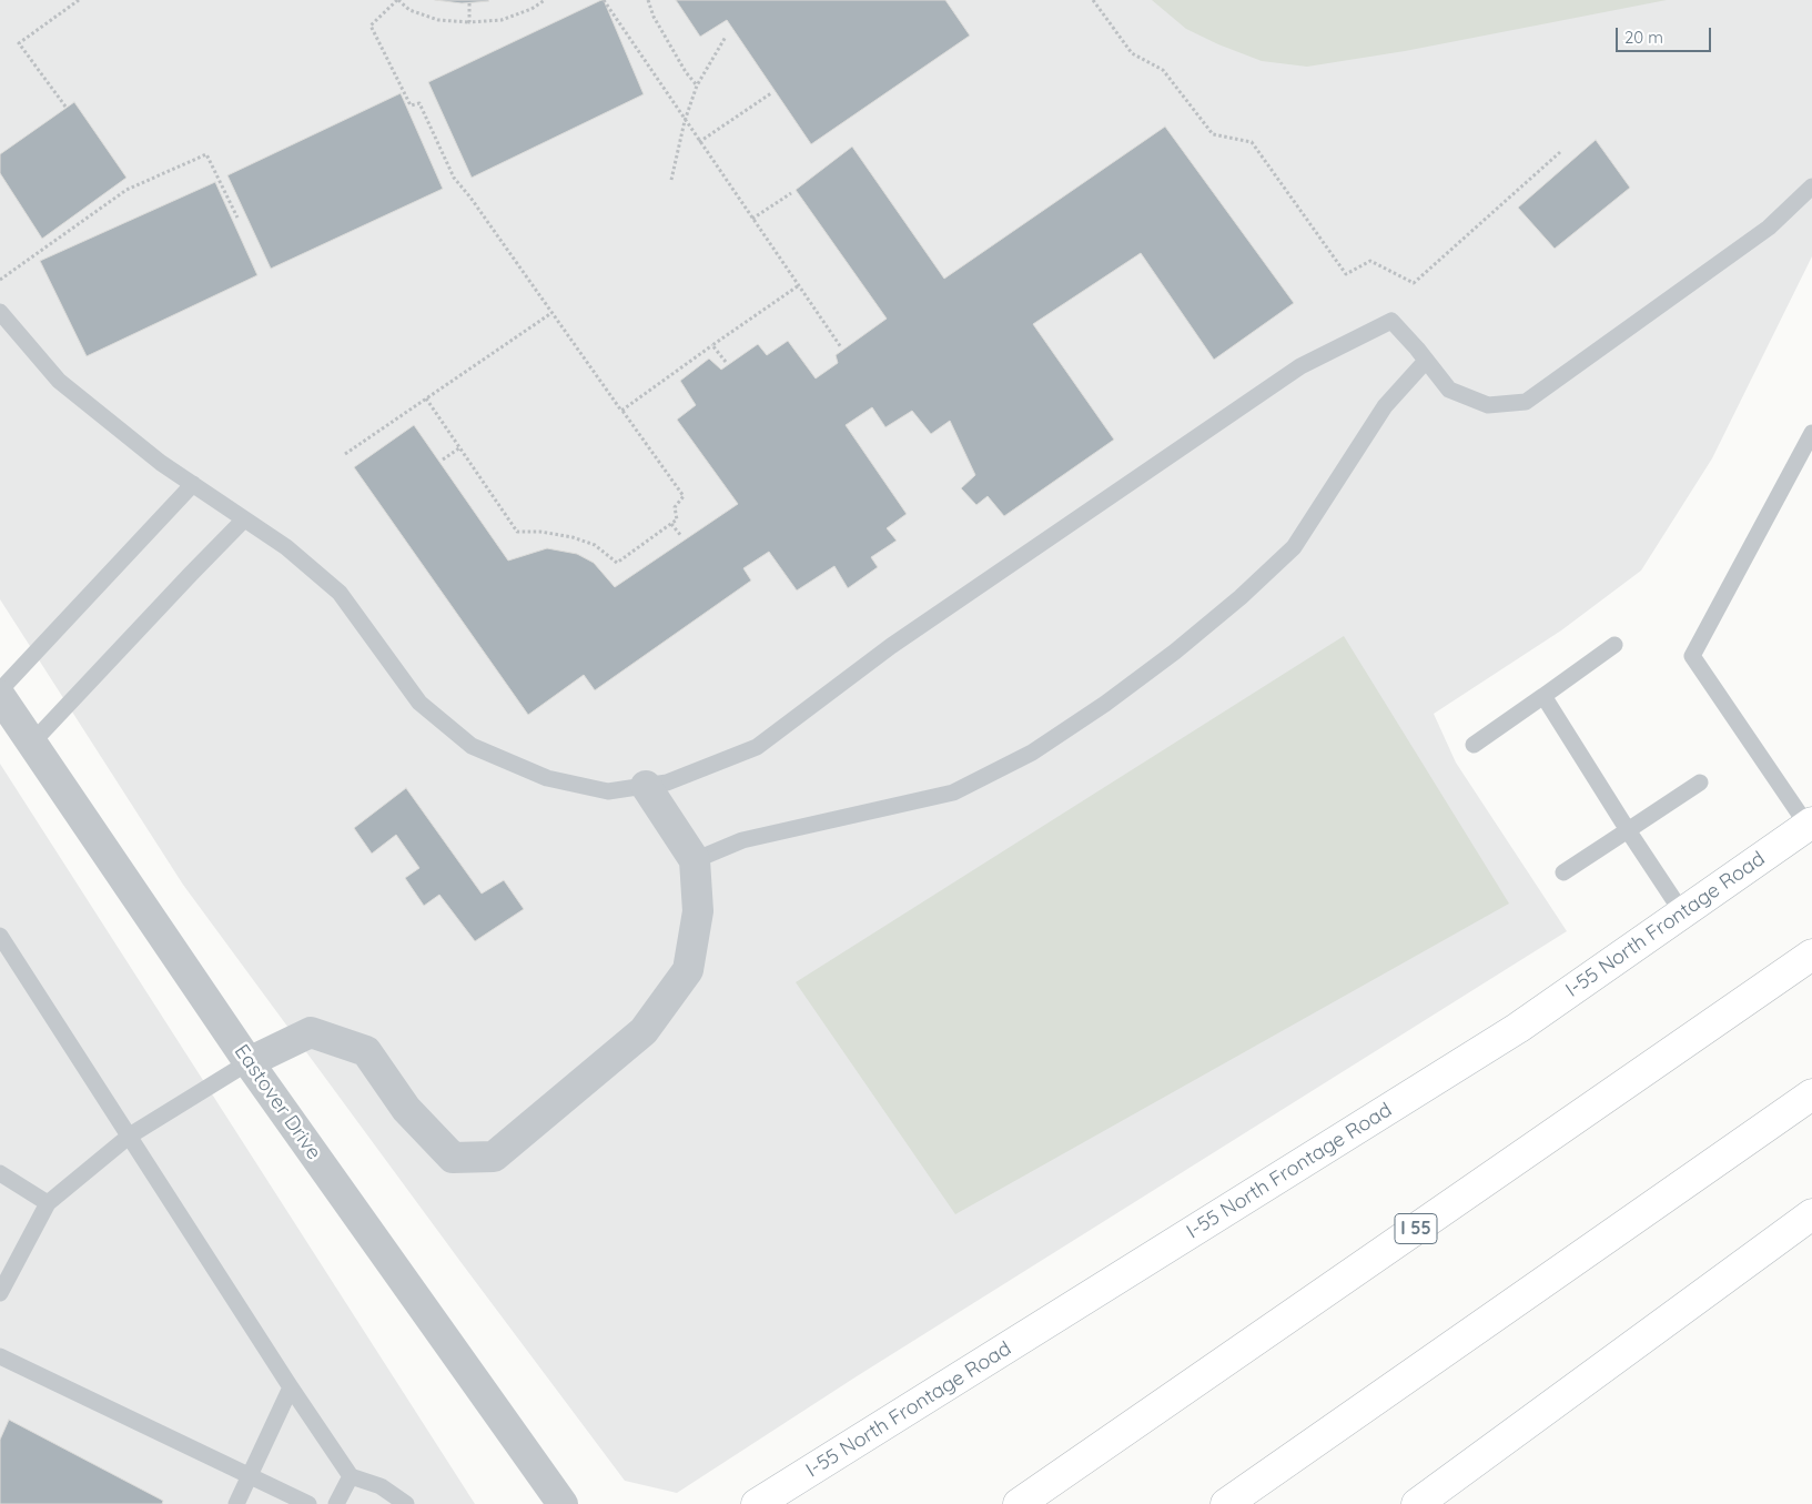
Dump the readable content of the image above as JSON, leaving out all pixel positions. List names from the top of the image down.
{
  "streets": {
    "main road": ["I-55 North Frontage Road", "I 55"],
    "street": ["Eastover Drive"]
  },
  "scale_bar": "20 m"
}
